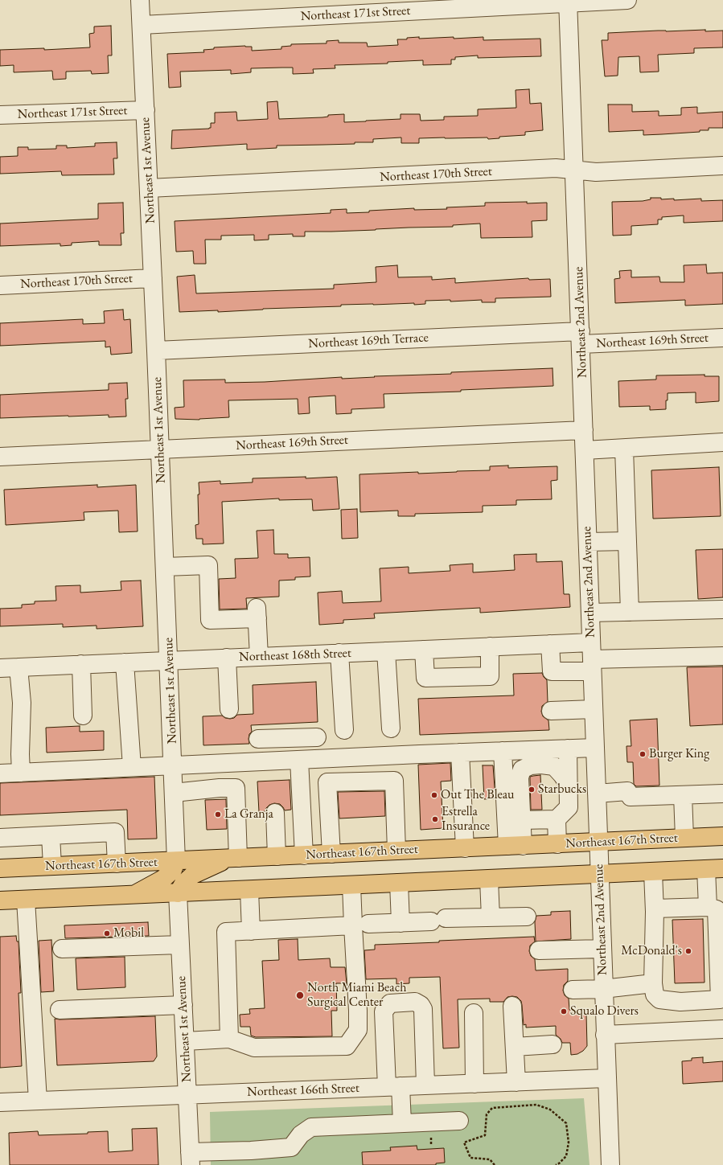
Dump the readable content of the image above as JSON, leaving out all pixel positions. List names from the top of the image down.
{
  "streets": {
    "main road": ["Northeast 167th Street"],
    "street": [
      "Northeast 171st Street",
      "Northeast 1st Avenue",
      "Northeast 170th Street",
      "Northeast 2nd Avenue",
      "Northeast 169th Terrace",
      "Northeast 169th Street",
      "Northeast 168th Street",
      "Northeast 166th Street"
    ]
  },
  "crossings": [
    ["Northeast 171st Street", "Northeast 1st Avenue"],
    ["Northeast 171st Street", "Northeast 2nd Avenue"],
    ["Northeast 1st Avenue", "Northeast 170th Street"],
    ["Northeast 1st Avenue", "Northeast 169th Terrace"],
    ["Northeast 1st Avenue", "Northeast 169th Street"],
    ["Northeast 1st Avenue", "Northeast 168th Street"],
    ["Northeast 1st Avenue", "Northeast 167th Street"],
    ["Northeast 1st Avenue", "Northeast 166th Street"],
    ["Northeast 170th Street", "Northeast 2nd Avenue"],
    ["Northeast 2nd Avenue", "Northeast 169th Terrace"],
    ["Northeast 2nd Avenue", "Northeast 169th Street"],
    ["Northeast 2nd Avenue", "Northeast 168th Street"],
    ["Northeast 2nd Avenue", "Northeast 167th Street"],
    ["Northeast 2nd Avenue", "Northeast 166th Street"],
    ["Northeast 169th Terrace", "Northeast 169th Street"]
  ],
  "places": [
    "Burger King",
    "Starbucks",
    "Out The Bleau",
    "La Granja",
    "Estrella Insurance",
    "Mobil",
    "McDonald's",
    "North Miami Beach Surgical Center",
    "Squalo Divers"
  ]
}
